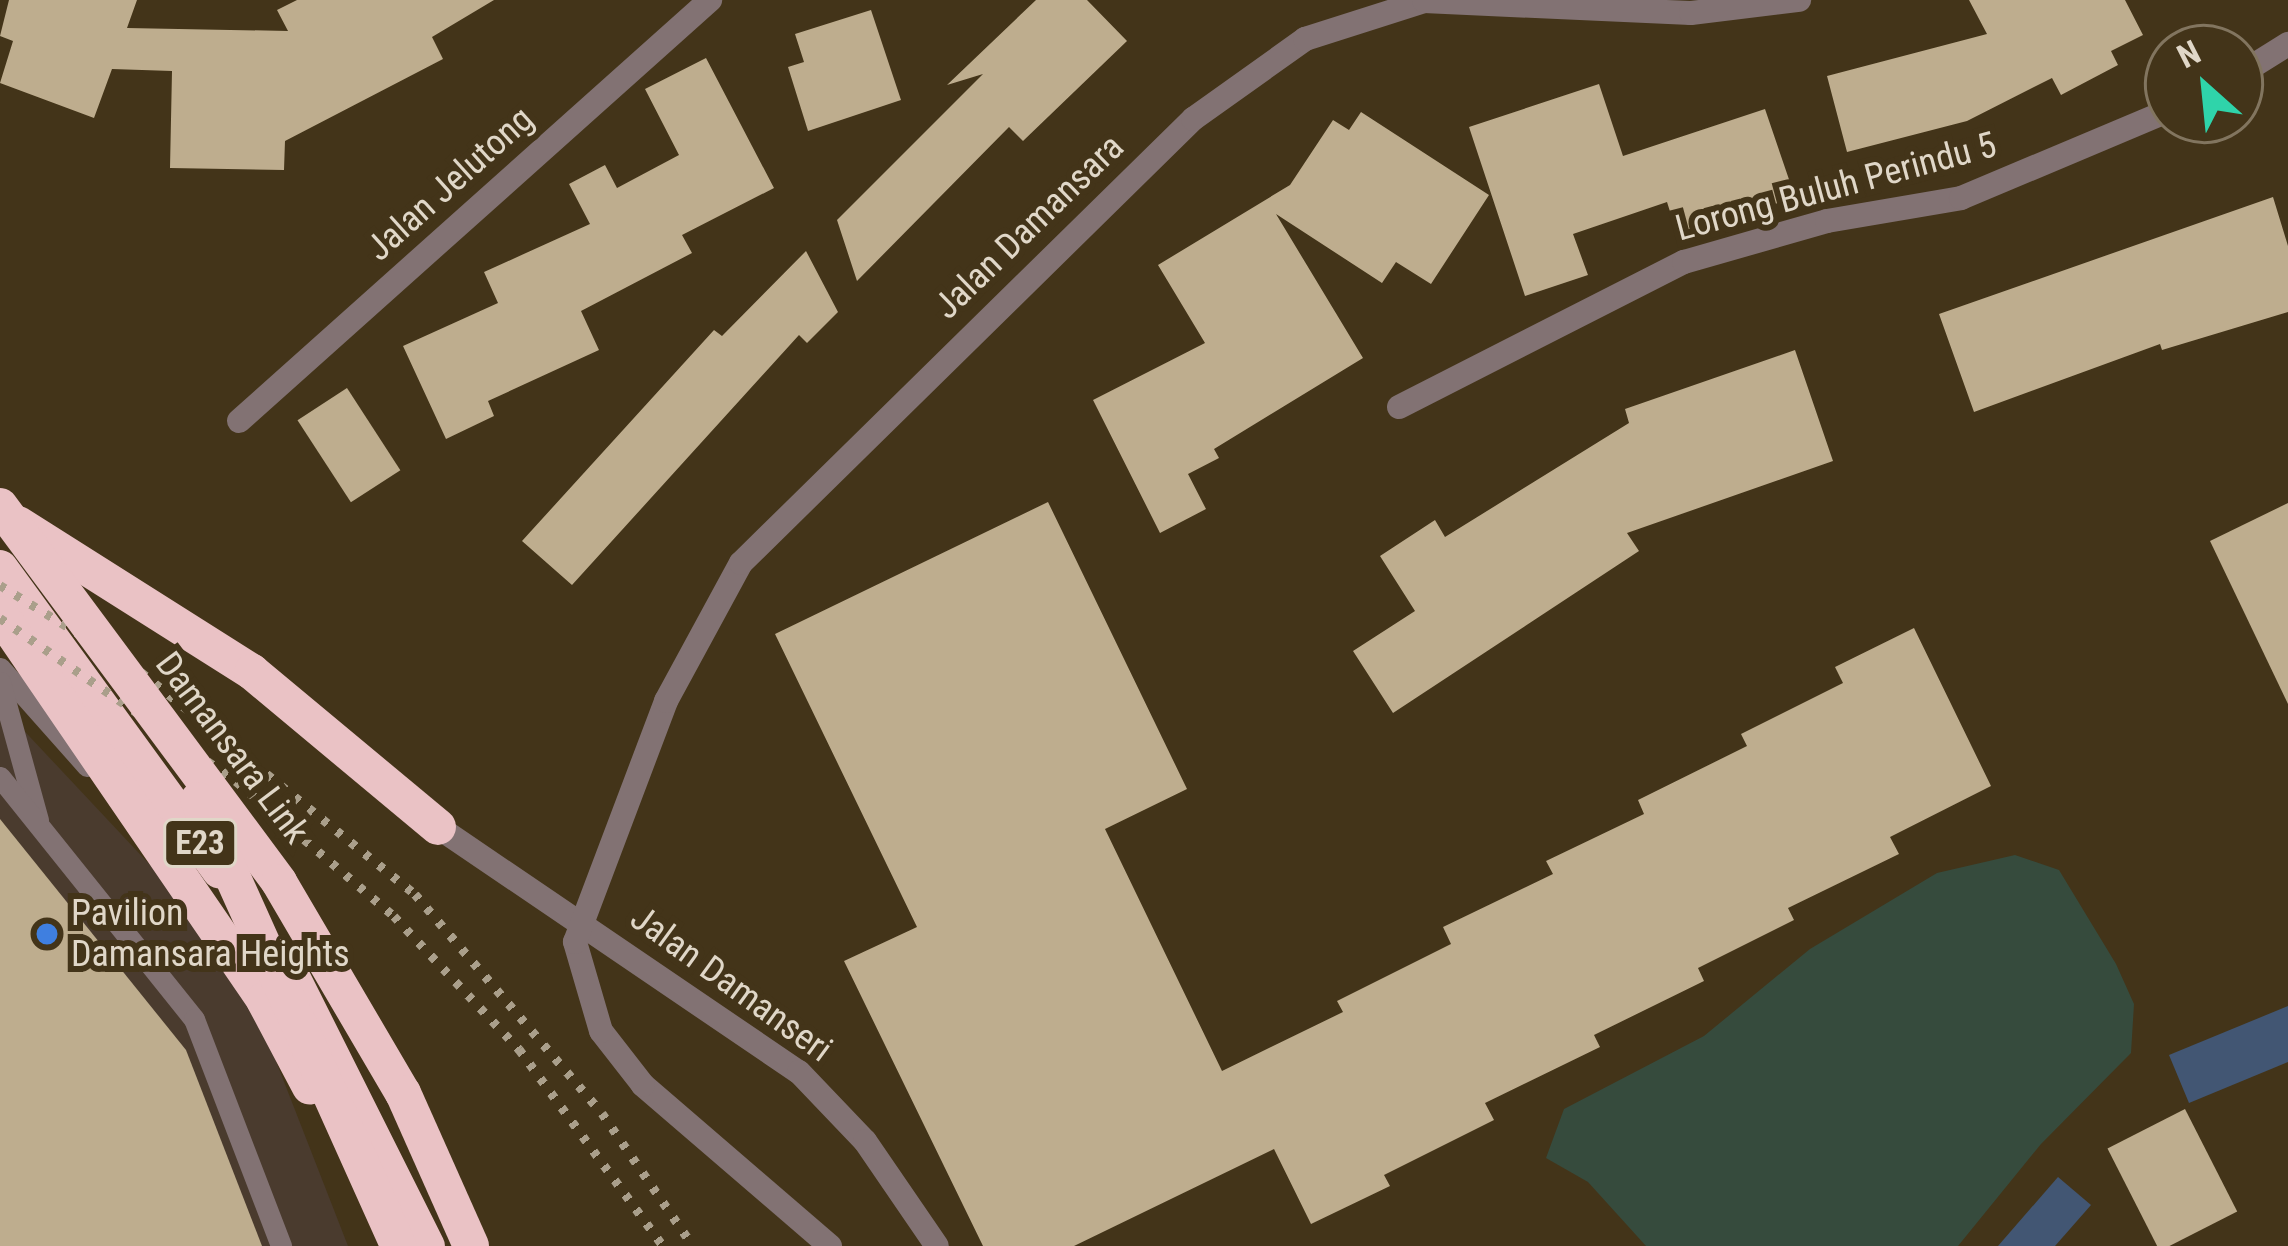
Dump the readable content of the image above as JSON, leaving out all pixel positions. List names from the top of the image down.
{
  "streets": {
    "highway": ["Damansara Link", "E23"],
    "street": [
      "Jalan Jelutong",
      "Lorong Buluh Perindu 5",
      "Jalan Damansara",
      "Jalan Damanseri"
    ]
  },
  "crossings": [
    ["Jalan Damansara", "Jalan Damanseri"]
  ],
  "places": ["Pavilion Damansara Heights"],
  "north": "top left"
}
